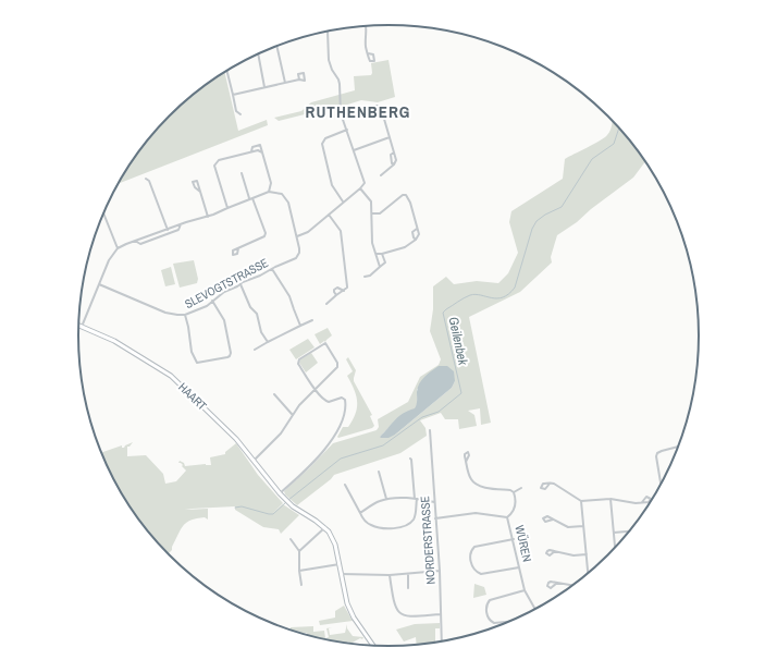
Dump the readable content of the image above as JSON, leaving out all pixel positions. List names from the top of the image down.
{
  "streets": {
    "main road": ["HAART"],
    "street": ["SLEVOGTSTRASSE", "NORDERSTRASSE", "WÜREN"]
  },
  "crossings": [
    ["NORDERSTRASSE", "WÜREN"]
  ],
  "districts": ["RUTHENBERG"],
  "water": ["Geilenbek"]
}
